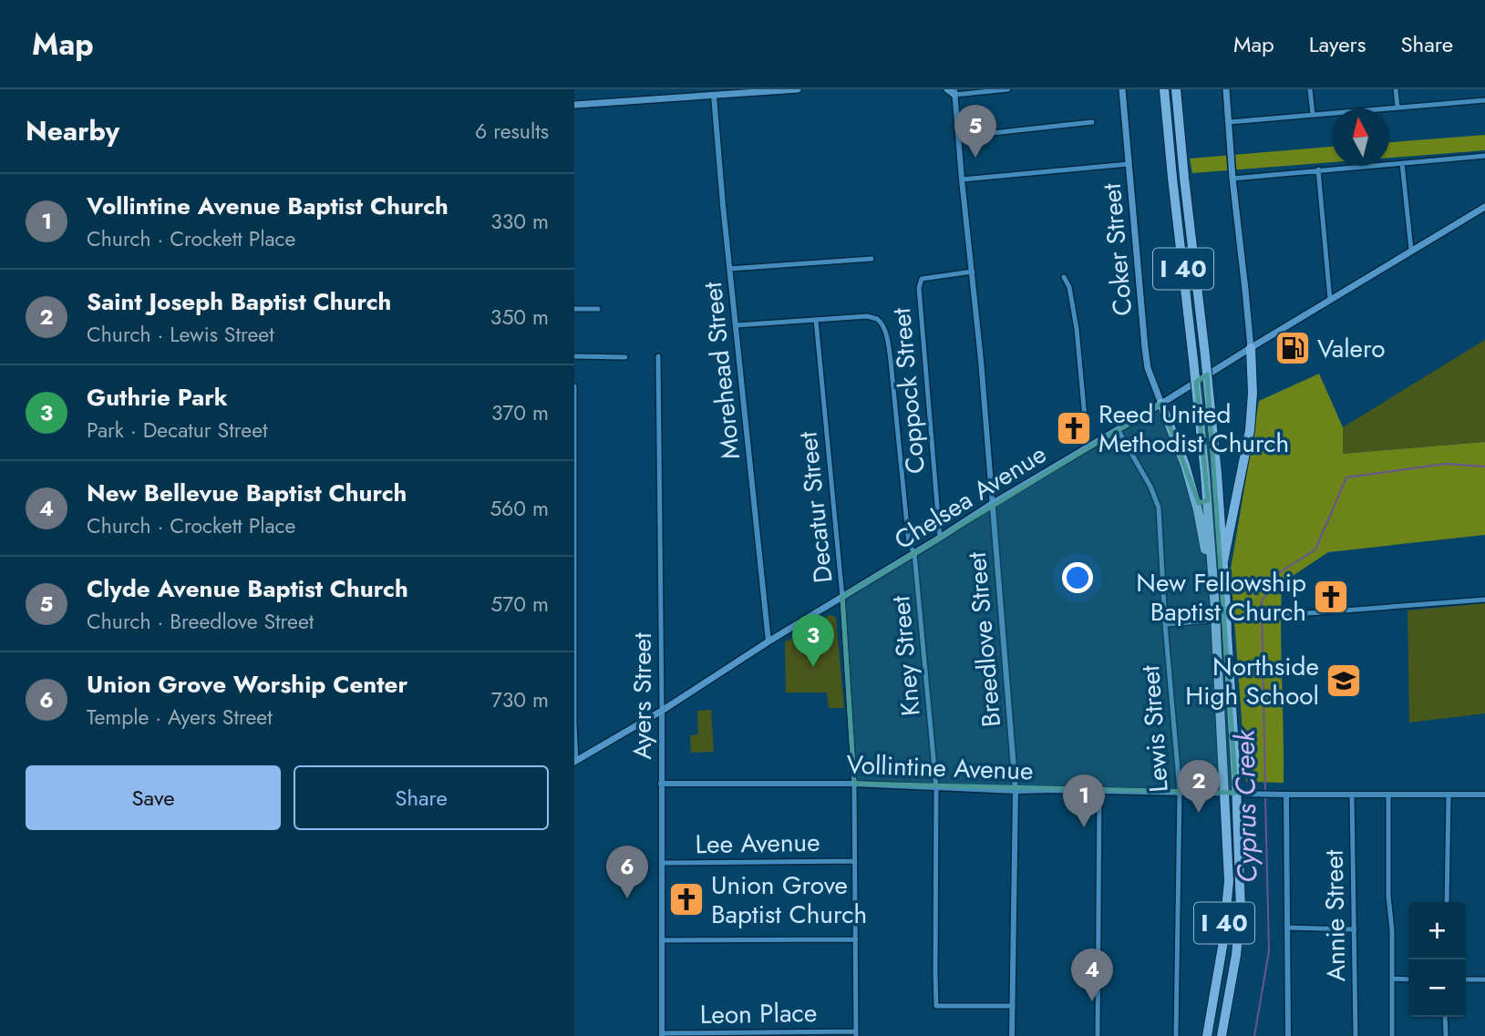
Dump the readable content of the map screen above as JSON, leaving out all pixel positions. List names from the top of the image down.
{
  "streets": {
    "highway": ["I 40"],
    "main road": ["Coker Street", "Chelsea Avenue"],
    "street": [
      "Morehead Street",
      "Coppock Street",
      "Decatur Street",
      "Breedlove Street",
      "Kney Street",
      "Ayers Street",
      "Lewis Street",
      "Vollintine Avenue",
      "Lee Avenue",
      "Annie Street",
      "Leon Place"
    ]
  },
  "crossings": [
    ["Coker Street", "Chelsea Avenue"],
    ["Morehead Street", "Chelsea Avenue"],
    ["Coppock Street", "Chelsea Avenue"],
    ["Coppock Street", "Breedlove Street"],
    ["Chelsea Avenue", "Decatur Street"],
    ["Chelsea Avenue", "Breedlove Street"],
    ["Chelsea Avenue", "Kney Street"],
    ["Chelsea Avenue", "Ayers Street"],
    ["Chelsea Avenue", "Lewis Street"],
    ["Decatur Street", "Kney Street"],
    ["Decatur Street", "Vollintine Avenue"],
    ["Decatur Street", "Lee Avenue"],
    ["Decatur Street", "Leon Place"],
    ["Breedlove Street", "Kney Street"],
    ["Breedlove Street", "Vollintine Avenue"],
    ["Kney Street", "Vollintine Avenue"],
    ["Ayers Street", "Vollintine Avenue"],
    ["Ayers Street", "Lee Avenue"],
    ["Ayers Street", "Leon Place"],
    ["Lewis Street", "Vollintine Avenue"],
    ["Vollintine Avenue", "Annie Street"]
  ],
  "water": ["Cyprus Creek"],
  "places": {
    "fuel station": ["Valero"],
    "church": ["Reed United Methodist Church", "New Fellowship Baptist Church", "Union Grove Baptist Church"],
    "school or university": ["Northside High School"]
  },
  "north": "top",
  "page": {
    "header": "Map",
    "nav": ["Map", "Layers", "Share"],
    "heading": ["Nearby", "6 results"],
    "pins": [
      "5",
      "3",
      "2",
      "1",
      "6",
      "4"
    ],
    "list": [
      {
        "mark": "1",
        "name": "Vollintine Avenue Baptist Church",
        "note": "Church · Crockett Place",
        "value": "330 m"
      },
      {
        "mark": "2",
        "name": "Saint Joseph Baptist Church",
        "note": "Church · Lewis Street",
        "value": "350 m"
      },
      {
        "mark": "3",
        "name": "Guthrie Park",
        "note": "Park · Decatur Street",
        "value": "370 m"
      },
      {
        "mark": "4",
        "name": "New Bellevue Baptist Church",
        "note": "Church · Crockett Place",
        "value": "560 m"
      },
      {
        "mark": "5",
        "name": "Clyde Avenue Baptist Church",
        "note": "Church · Breedlove Street",
        "value": "570 m"
      },
      {
        "mark": "6",
        "name": "Union Grove Worship Center",
        "note": "Temple · Ayers Street",
        "value": "730 m"
      }
    ],
    "buttons": ["Save", "Share"],
    "map_buttons": ["+", "−"]
  }
}
